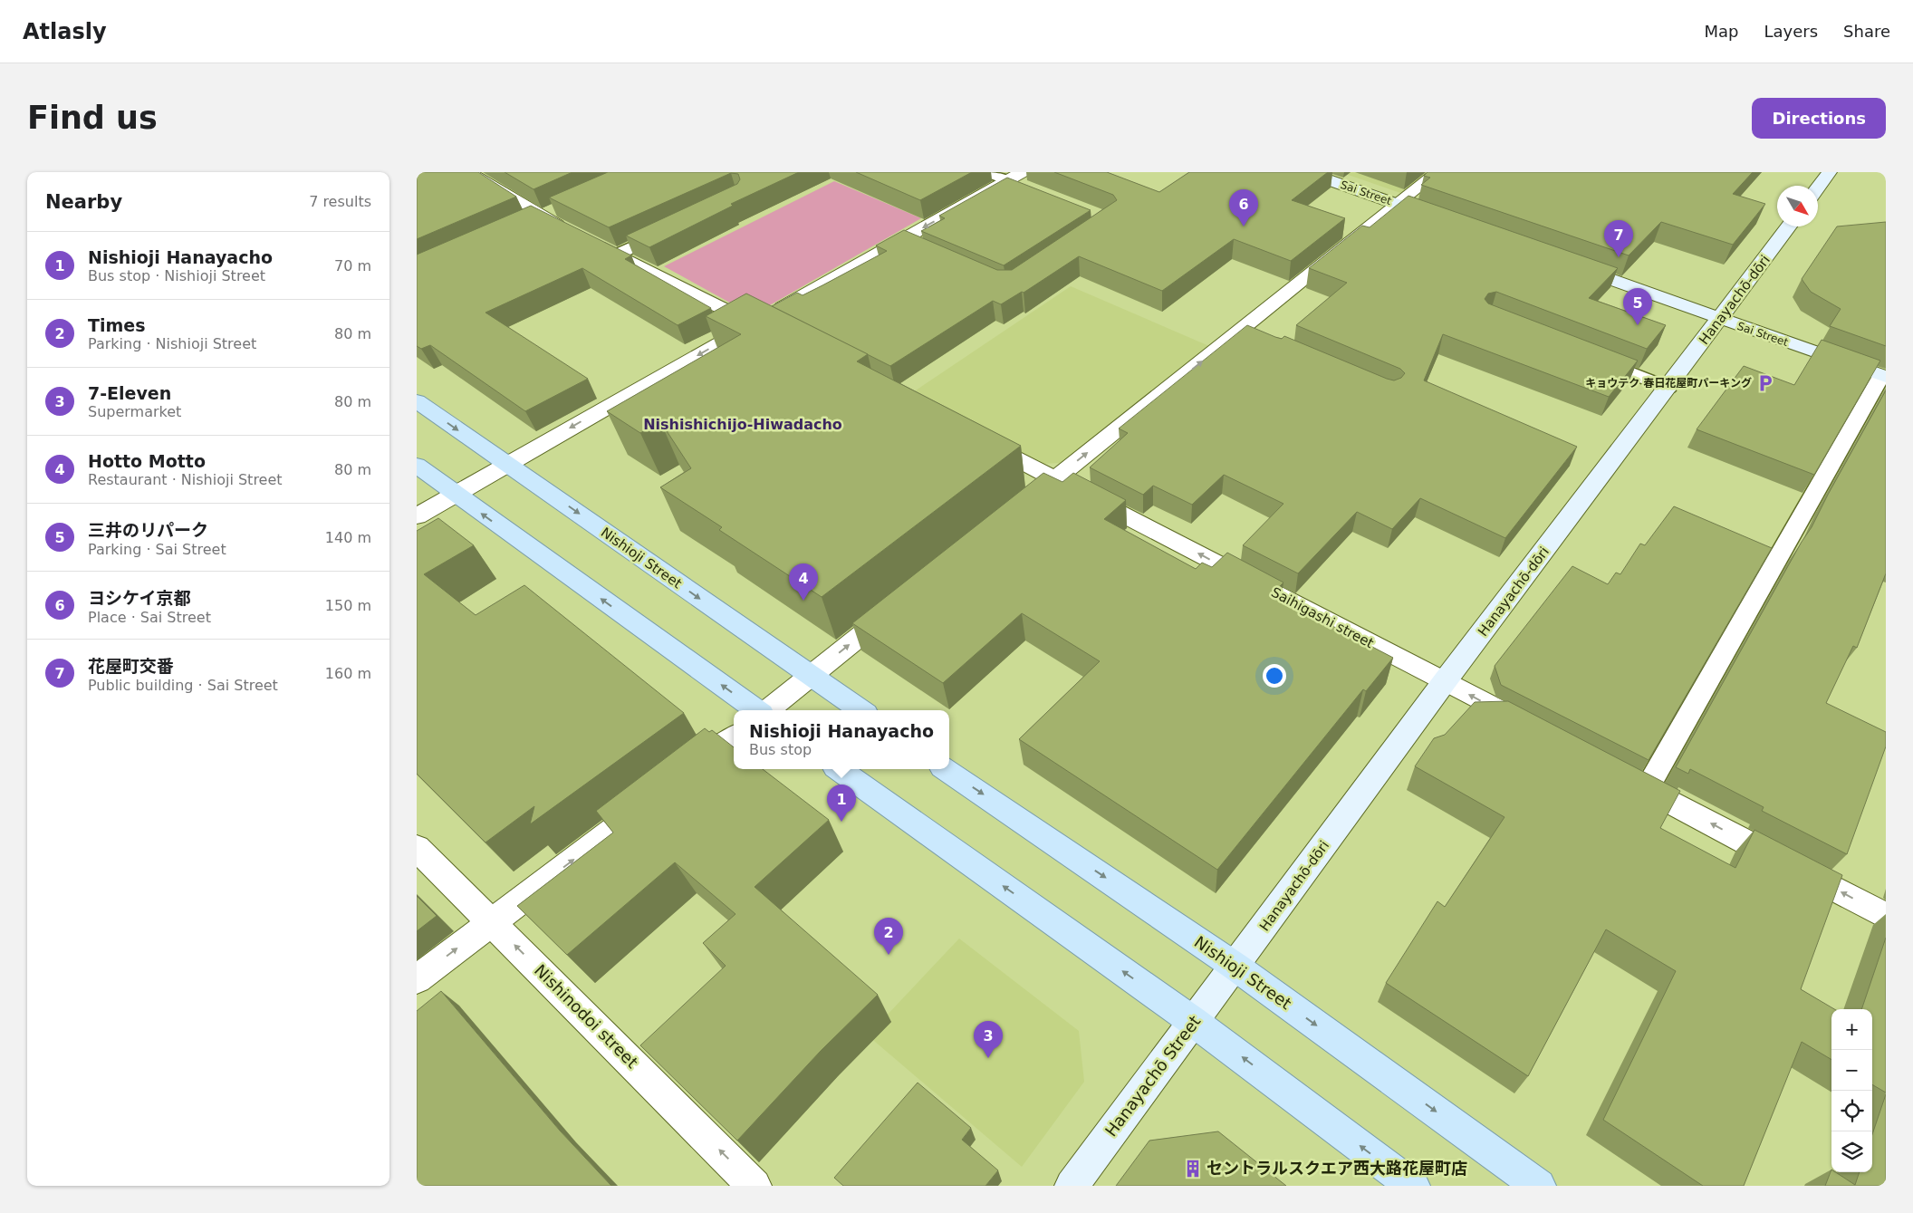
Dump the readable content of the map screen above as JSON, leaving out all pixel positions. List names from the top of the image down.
{
  "streets": {
    "main road": ["Nishioji Street"],
    "street": [
      "Sai Street",
      "Hanayachō-dōri",
      "Saihigashi street",
      "Nishinodoi street",
      "Hanayachō Street"
    ]
  },
  "crossings": [
    ["Sai Street", "Hanayachō-dōri"],
    ["Hanayachō-dōri", "Nishioji Street"],
    ["Hanayachō-dōri", "Saihigashi street"],
    ["Hanayachō-dōri", "Hanayachō Street"],
    ["Nishioji Street", "Hanayachō Street"]
  ],
  "one_way": ["Saihigashi street", "Nishinodoi street"],
  "districts": ["Nishishichijo-Hiwadacho"],
  "places": {
    "parking": ["キョウテク 春日花屋町パーキング"],
    "building": ["セントラルスクエア西大路花屋町店"]
  },
  "north": "bottom right",
  "page": {
    "header": "Atlasly",
    "nav": ["Map", "Layers", "Share"],
    "buttons": "Directions",
    "title": "Find us",
    "heading": ["Nearby", "7 results"],
    "pins": [
      "6",
      "7",
      "5",
      "4",
      "1",
      "2",
      "3"
    ],
    "list": [
      {
        "mark": "1",
        "name": "Nishioji Hanayacho",
        "note": "Bus stop · Nishioji Street",
        "value": "70 m"
      },
      {
        "mark": "2",
        "name": "Times",
        "note": "Parking · Nishioji Street",
        "value": "80 m"
      },
      {
        "mark": "3",
        "name": "7-Eleven",
        "note": "Supermarket",
        "value": "80 m"
      },
      {
        "mark": "4",
        "name": "Hotto Motto",
        "note": "Restaurant · Nishioji Street",
        "value": "80 m"
      },
      {
        "mark": "5",
        "name": "三井のリパーク",
        "note": "Parking · Sai Street",
        "value": "140 m"
      },
      {
        "mark": "6",
        "name": "ヨシケイ京都",
        "note": "Place · Sai Street",
        "value": "150 m"
      },
      {
        "mark": "7",
        "name": "花屋町交番",
        "note": "Public building · Sai Street",
        "value": "160 m"
      }
    ],
    "popup": ["Nishioji Hanayacho", "Bus stop"],
    "map_buttons": ["+", "−"]
  }
}
